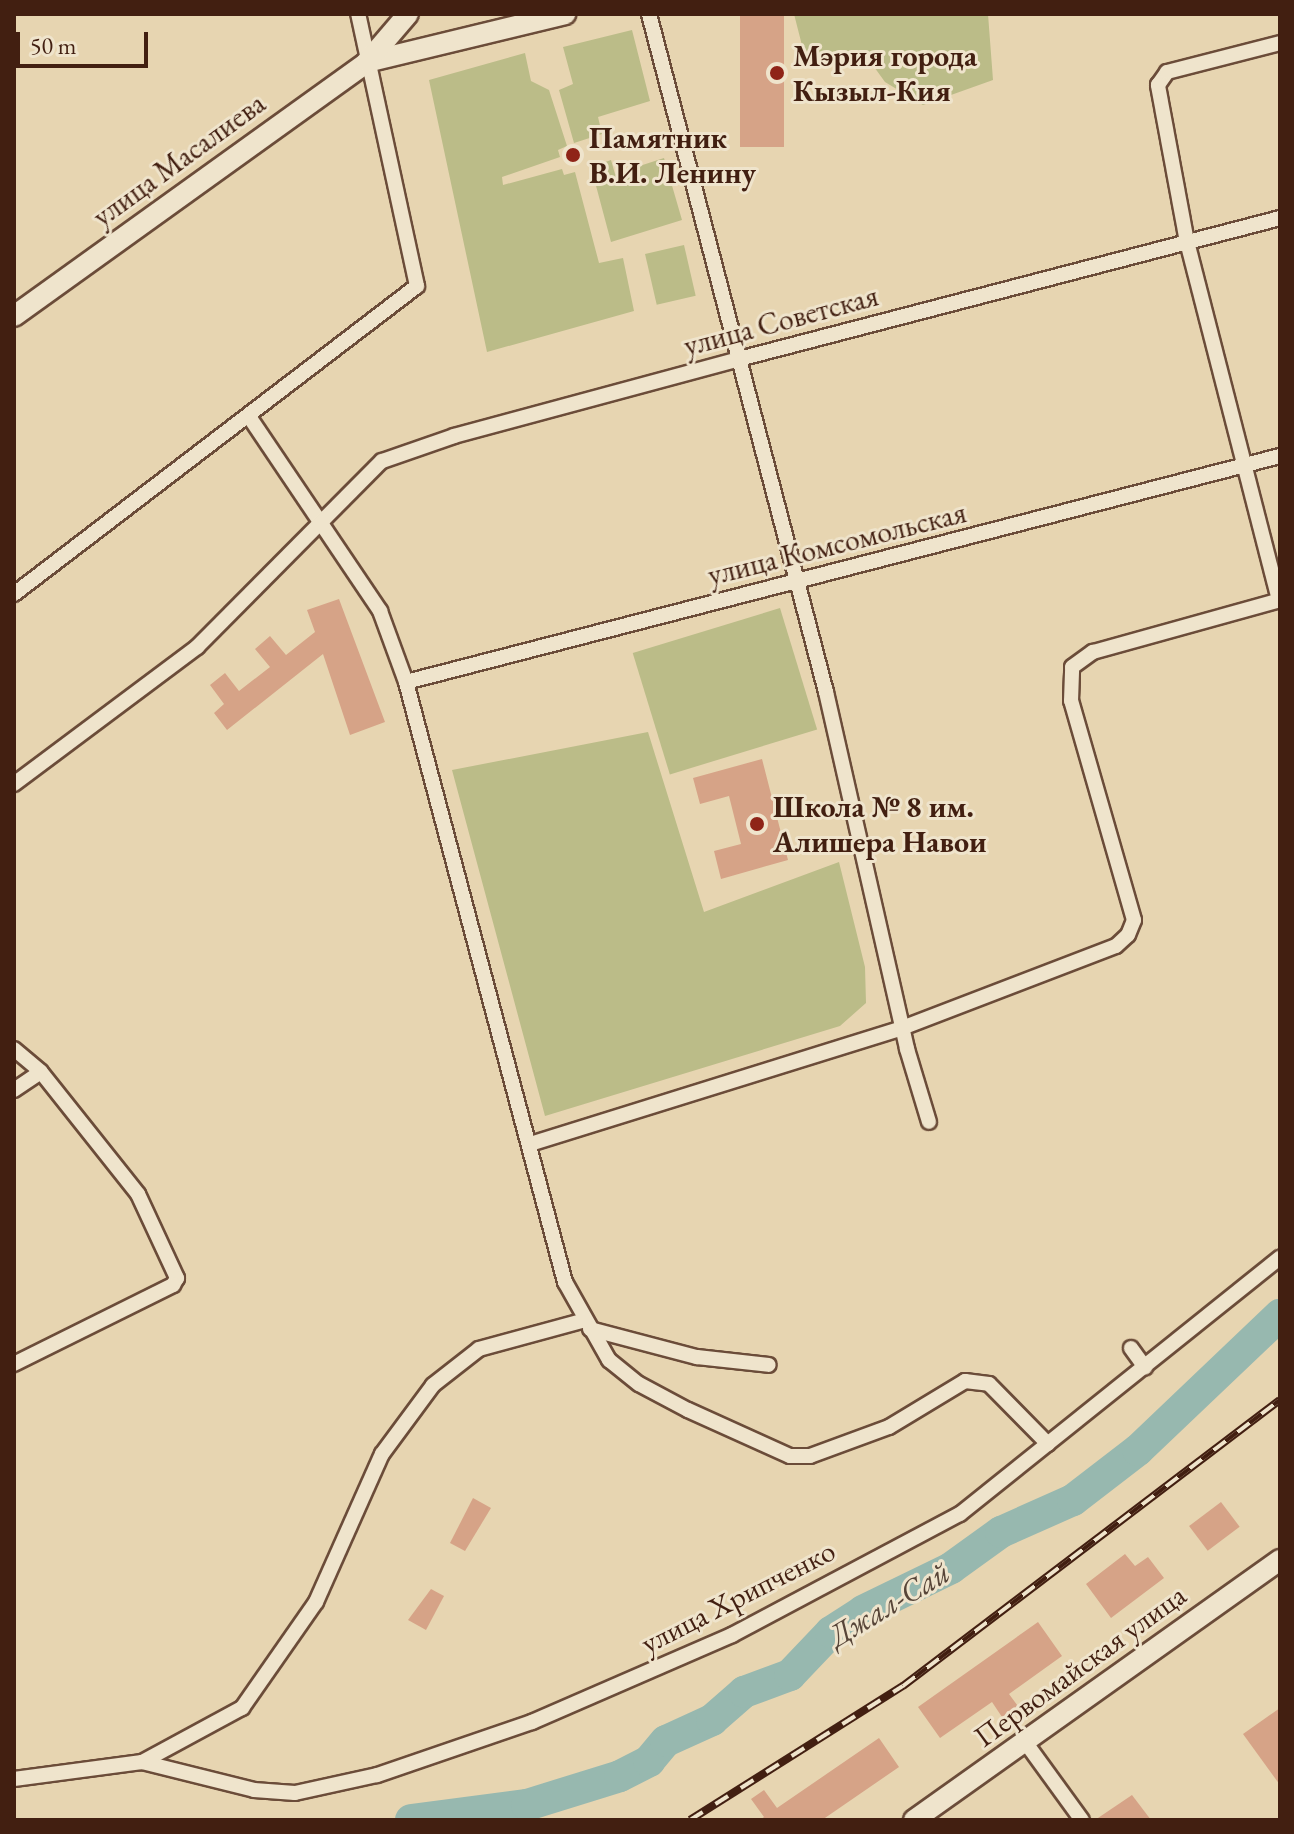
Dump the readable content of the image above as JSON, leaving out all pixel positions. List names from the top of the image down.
{
  "streets": {
    "main road": ["улица Масалиева", "Первомайская улица"],
    "street": ["улица Советская", "улица Комсомольская", "улица Хрипченко"]
  },
  "water": ["Джал-Сай"],
  "places": ["Мэрия города Кызыл-Кия", "Памятник В.И. Ленину", "Школа № 8 им. Алишера Навои"],
  "scale_bar": "50 m"
}
